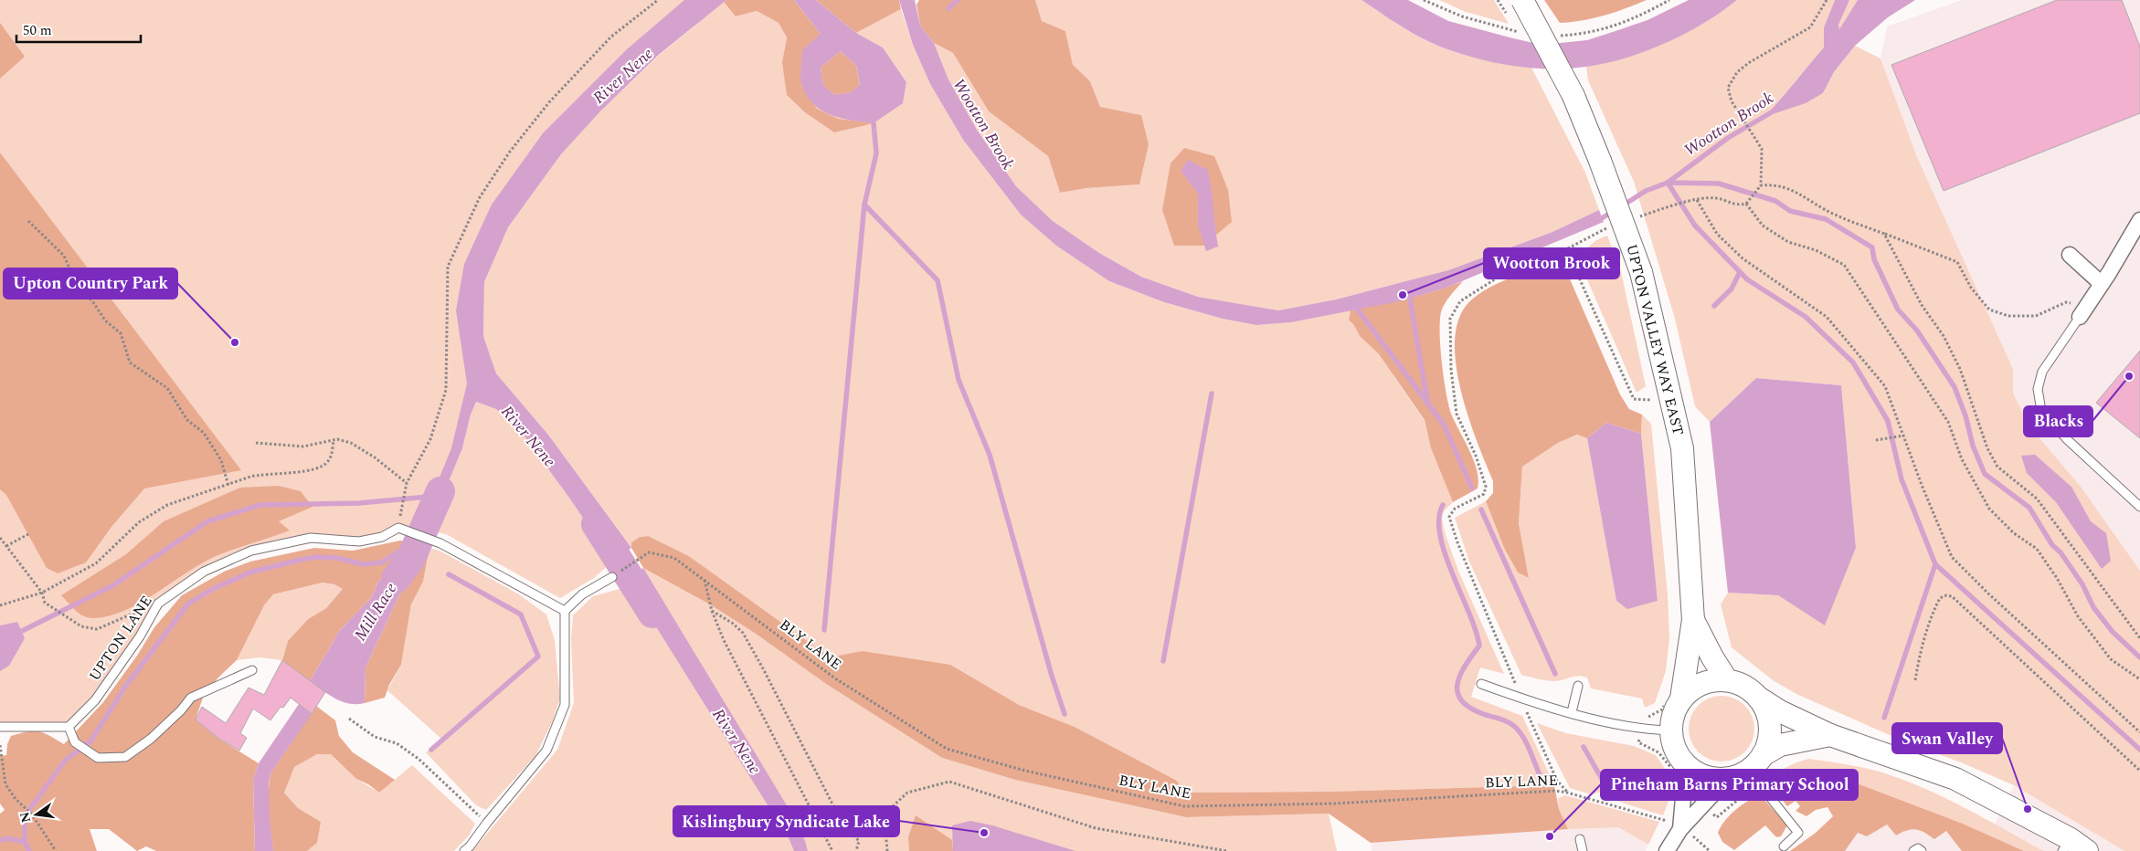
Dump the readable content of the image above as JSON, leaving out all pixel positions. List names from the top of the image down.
{
  "streets": {
    "street": ["UPTON VALLEY WAY EAST"],
    "lane": ["UPTON LANE"],
    "path": ["BLY LANE"]
  },
  "water": ["River Nene", "Wootton Brook", "Mill Race"],
  "places": [
    "Wootton Brook",
    "Upton Country Park",
    "Blacks",
    "Swan Valley",
    "Kislingbury Syndicate Lake",
    "Pineham Barns Primary School"
  ],
  "scale_bar": "50 m",
  "north": "left"
}
